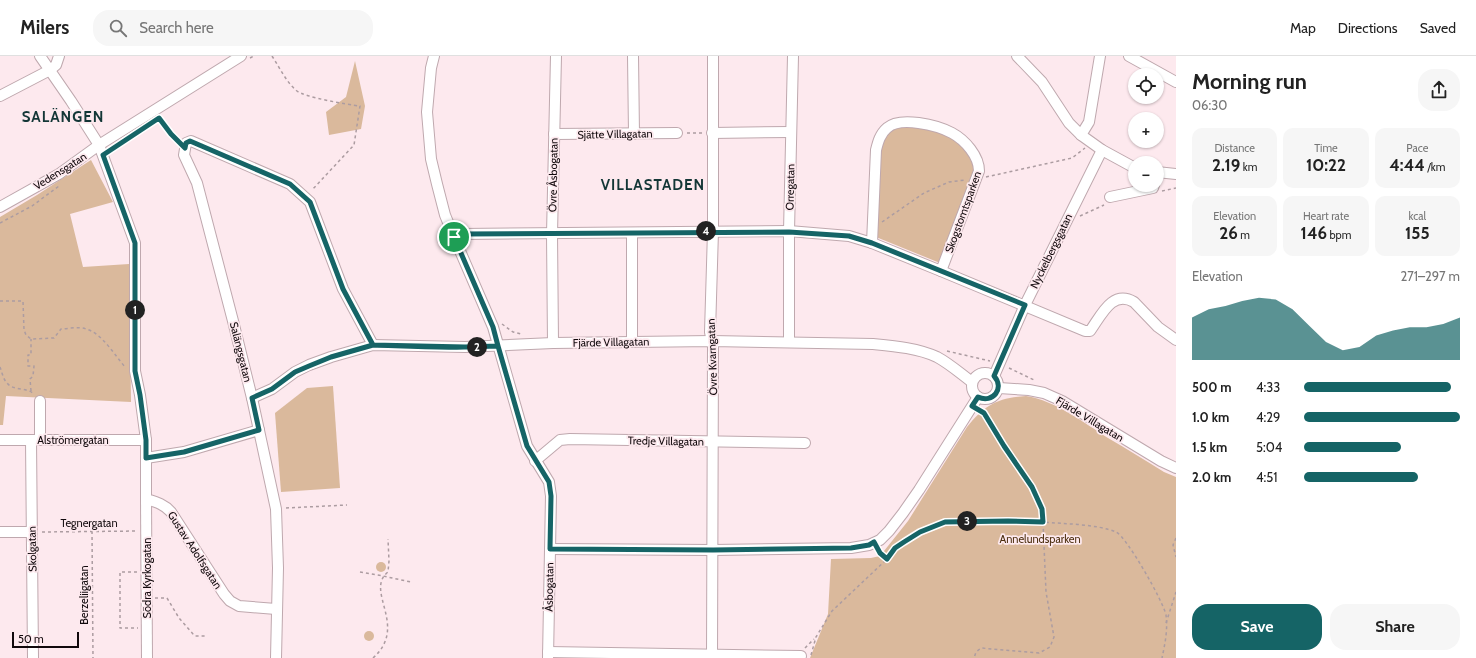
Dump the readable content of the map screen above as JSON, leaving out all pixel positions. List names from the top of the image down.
{
  "streets": {
    "street": [
      "Sjätte Villagatan",
      "Vedensgatan",
      "Övre Åsbogatan",
      "Orregatan",
      "Skogstomtsparken",
      "Nyckelbergsgatan",
      "Fjärde Villagatan",
      "Salängsgatan",
      "Övre Kvarngatan",
      "Alströmergatan",
      "Tredje Villagatan",
      "Skolgatan",
      "Gustav Adolfsgatan",
      "Södra Kyrkogatan",
      "Åsbogatan"
    ],
    "path": ["Tegnergatan", "Berzeliigatan"]
  },
  "crossings": [
    ["Sjätte Villagatan", "Övre Åsbogatan"],
    ["Övre Åsbogatan", "Fjärde Villagatan"],
    ["Orregatan", "Fjärde Villagatan"],
    ["Nyckelbergsgatan", "Fjärde Villagatan"],
    ["Fjärde Villagatan", "Salängsgatan"],
    ["Fjärde Villagatan", "Övre Kvarngatan"],
    ["Fjärde Villagatan", "Åsbogatan"],
    ["Salängsgatan", "Gustav Adolfsgatan"],
    ["Övre Kvarngatan", "Tredje Villagatan"],
    ["Alströmergatan", "Skolgatan"],
    ["Tredje Villagatan", "Åsbogatan"],
    ["Tegnergatan", "Skolgatan"],
    ["Tegnergatan", "Södra Kyrkogatan"],
    ["Tegnergatan", "Berzeliigatan"],
    ["Gustav Adolfsgatan", "Södra Kyrkogatan"]
  ],
  "districts": ["SALÄNGEN", "VILLASTADEN"],
  "parks": ["Annelundsparken"],
  "scale_bar": "50 m",
  "page": {
    "header": "Milers",
    "search": "Search here",
    "nav": ["Map", "Directions", "Saved"],
    "heading": ["Morning run", "06:30"],
    "map_buttons": ["+", "−"],
    "stats": [
      ["Distance", "2.19 km"],
      ["Time", "10:22"],
      ["Pace", "4:44 /km"],
      ["Elevation", "26 m"],
      ["Heart rate", "146 bpm"],
      ["kcal", "155"]
    ],
    "pins": [
      "4",
      "1",
      "2",
      "3"
    ],
    "chart": ["Elevation", "271–297 m"],
    "list": [
      {
        "name": "500 m",
        "note": "4:33"
      },
      {
        "name": "1.0 km",
        "note": "4:29"
      },
      {
        "name": "1.5 km",
        "note": "5:04"
      },
      {
        "name": "2.0 km",
        "note": "4:51"
      }
    ],
    "buttons": ["Save", "Share"],
    "scale": "50 m"
  }
}
